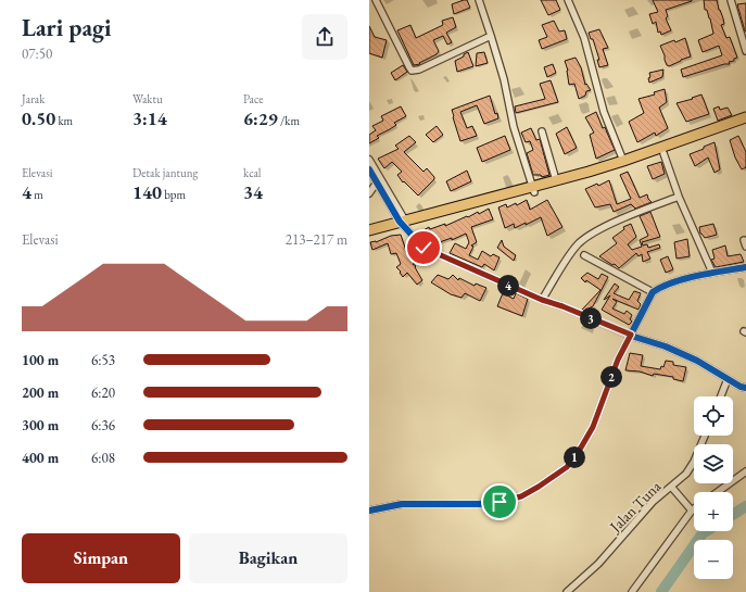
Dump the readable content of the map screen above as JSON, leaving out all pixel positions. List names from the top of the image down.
{
  "streets": {
    "street": ["Jalan Tuna"]
  },
  "page": {
    "heading": ["Lari pagi", "07:50"],
    "stats": [
      ["Jarak", "0.50 km"],
      ["Waktu", "3:14"],
      ["Pace", "6:29 /km"],
      ["Elevasi", "4 m"],
      ["Detak jantung", "140 bpm"],
      ["kcal", "34"]
    ],
    "chart": ["Elevasi", "213–217 m"],
    "pins": [
      "4",
      "3",
      "2",
      "1"
    ],
    "list": [
      {
        "name": "100 m",
        "note": "6:53"
      },
      {
        "name": "200 m",
        "note": "6:20"
      },
      {
        "name": "300 m",
        "note": "6:36"
      },
      {
        "name": "400 m",
        "note": "6:08"
      }
    ],
    "map_buttons": ["+", "−"],
    "buttons": ["Simpan", "Bagikan"]
  }
}
